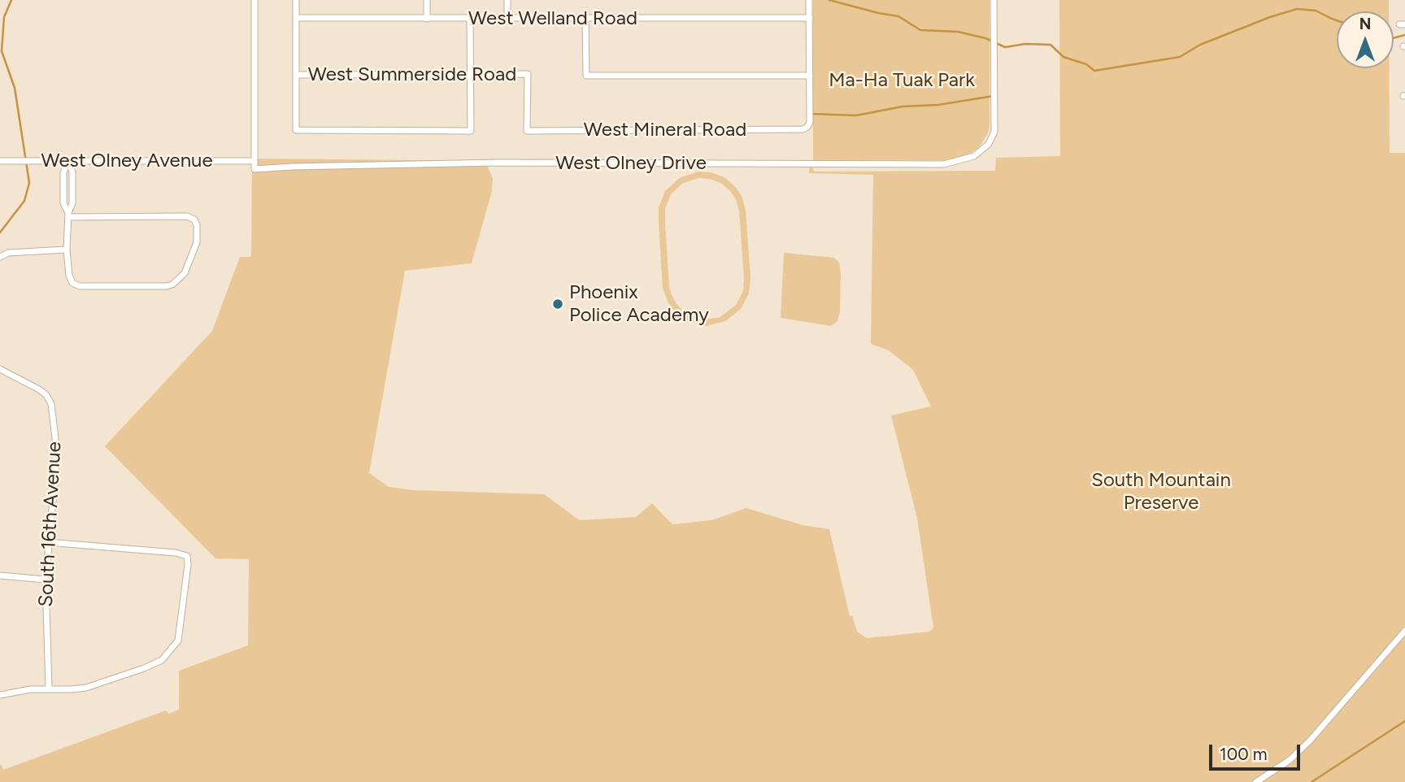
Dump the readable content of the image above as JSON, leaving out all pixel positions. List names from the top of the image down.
{
  "streets": {
    "street": [
      "West Welland Road",
      "West Summerside Road",
      "West Mineral Road",
      "West Olney Avenue",
      "West Olney Drive",
      "South 16th Avenue"
    ]
  },
  "crossings": [
    ["West Summerside Road", "West Mineral Road"],
    ["West Olney Avenue", "West Olney Drive"]
  ],
  "parks": ["Ma-Ha Tuak Park", "South Mountain Preserve"],
  "places": ["Phoenix Police Academy"],
  "scale_bar": "100 m",
  "north": "top"
}
